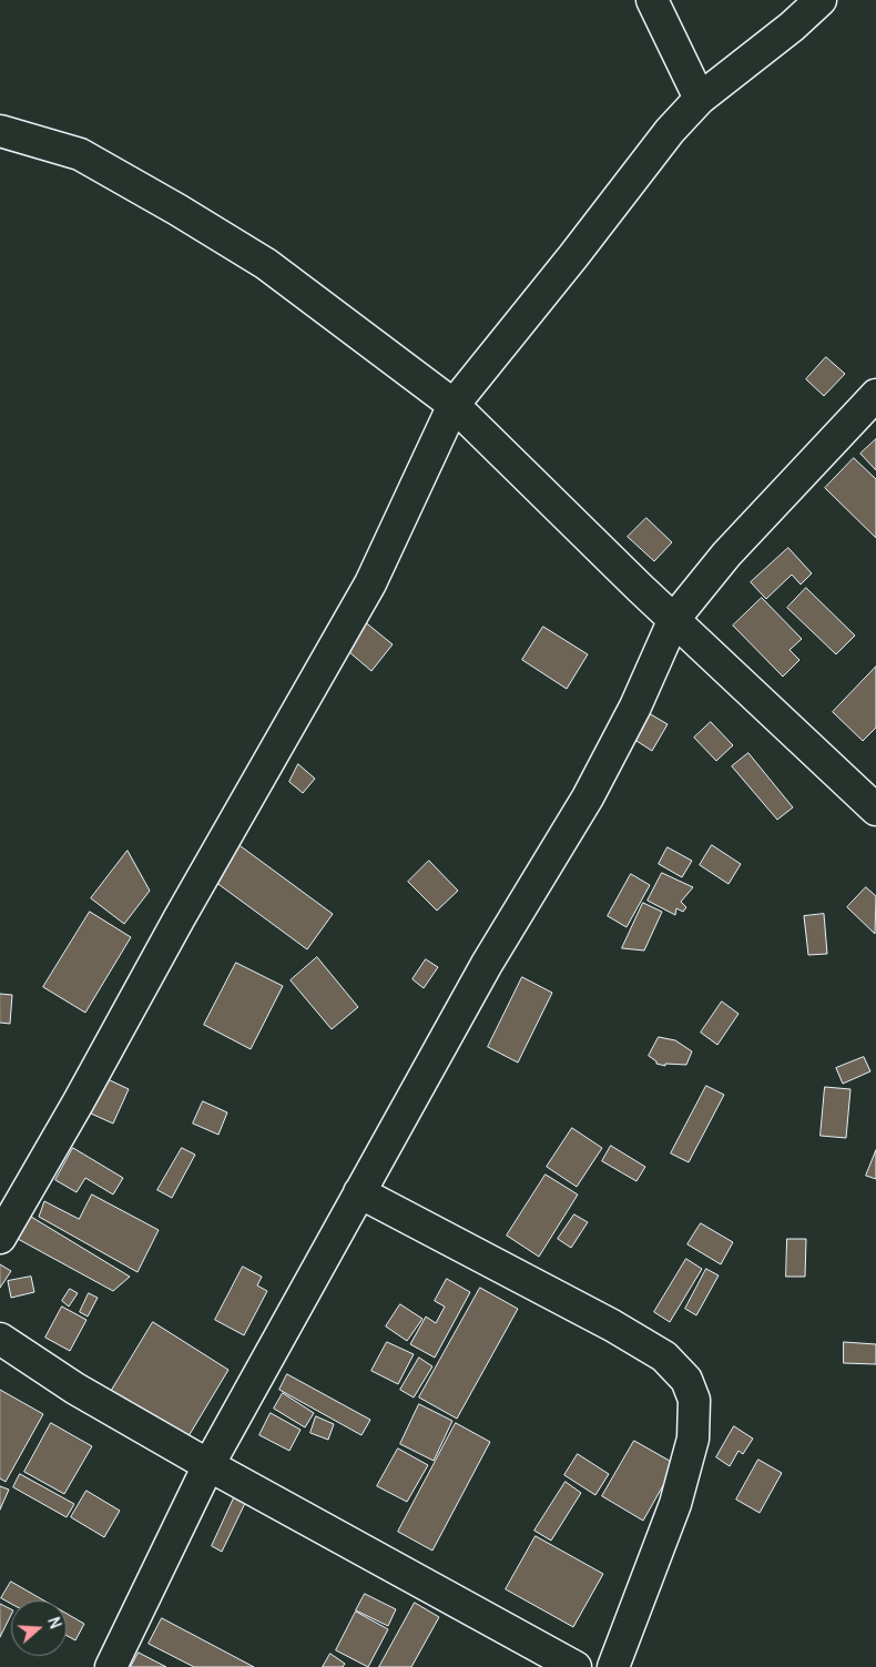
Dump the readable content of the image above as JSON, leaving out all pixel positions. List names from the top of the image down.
{
  "north": "right"
}
